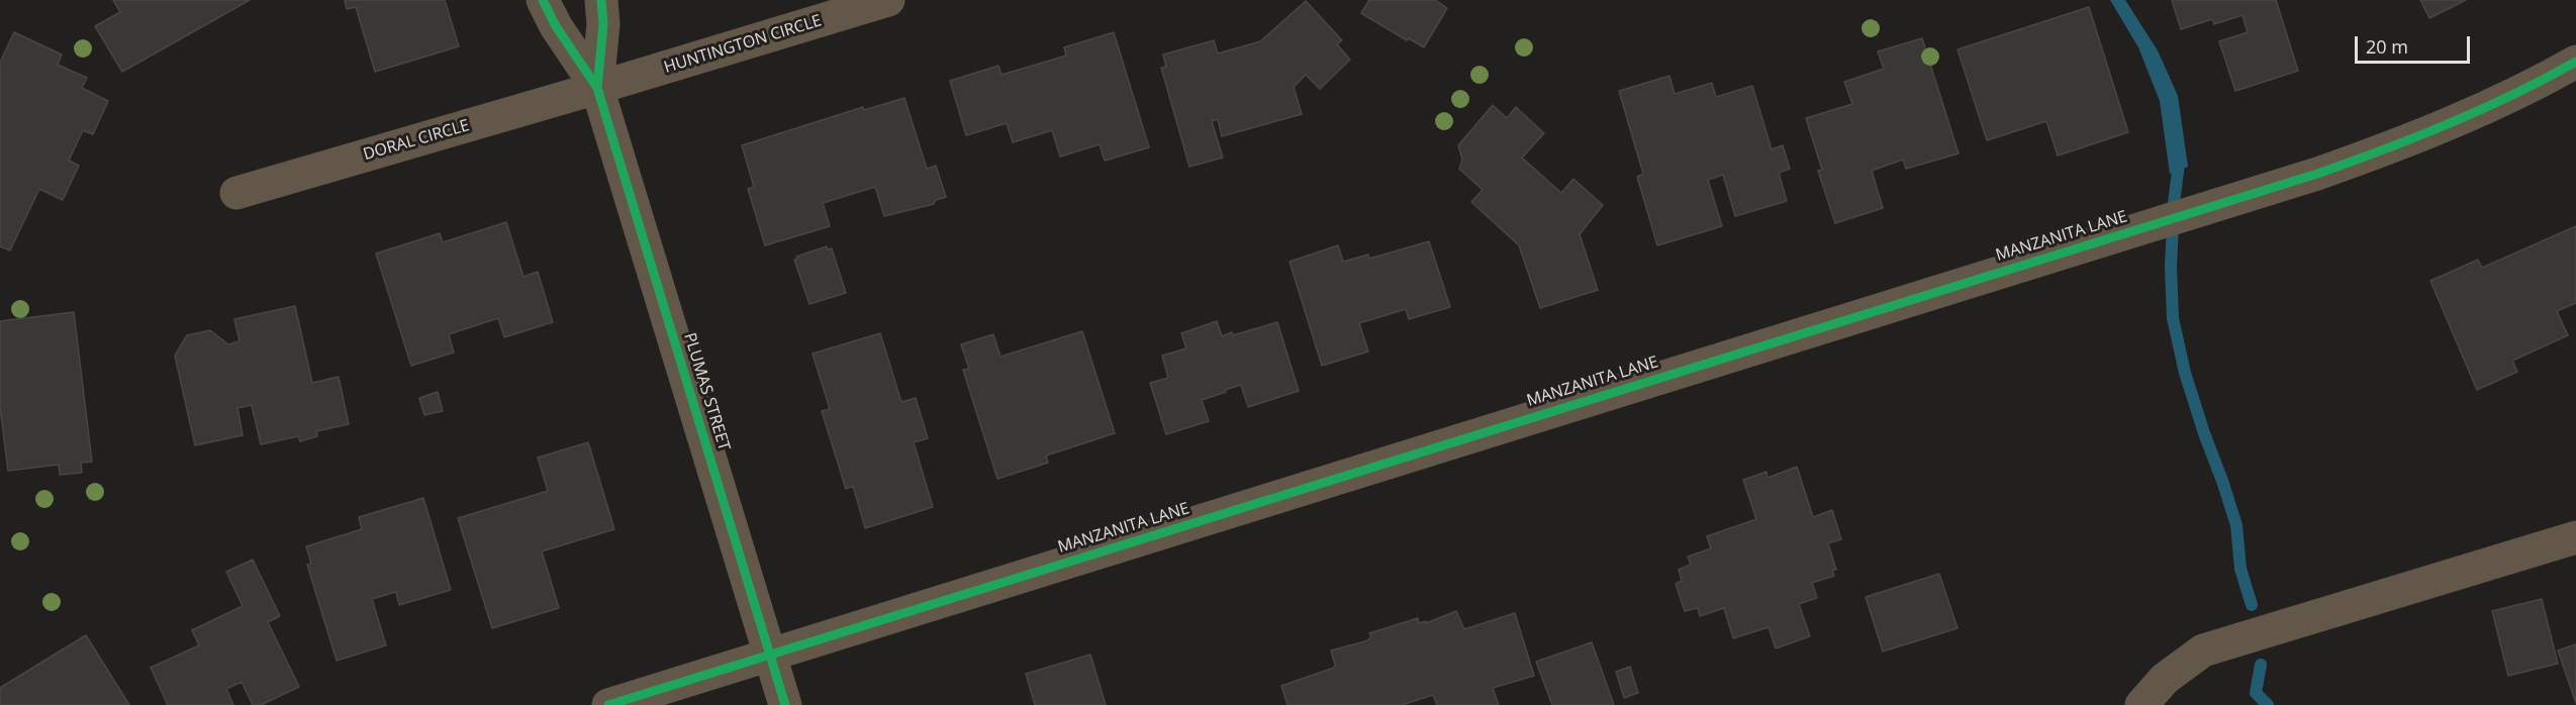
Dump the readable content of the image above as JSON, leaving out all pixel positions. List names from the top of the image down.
{
  "streets": {
    "street": [
      "HUNTINGTON CIRCLE",
      "DORAL CIRCLE",
      "MANZANITA LANE",
      "PLUMAS STREET"
    ]
  },
  "crossings": [
    ["HUNTINGTON CIRCLE", "DORAL CIRCLE"],
    ["HUNTINGTON CIRCLE", "PLUMAS STREET"],
    ["DORAL CIRCLE", "PLUMAS STREET"],
    ["MANZANITA LANE", "PLUMAS STREET"]
  ],
  "scale_bar": "20 m"
}
